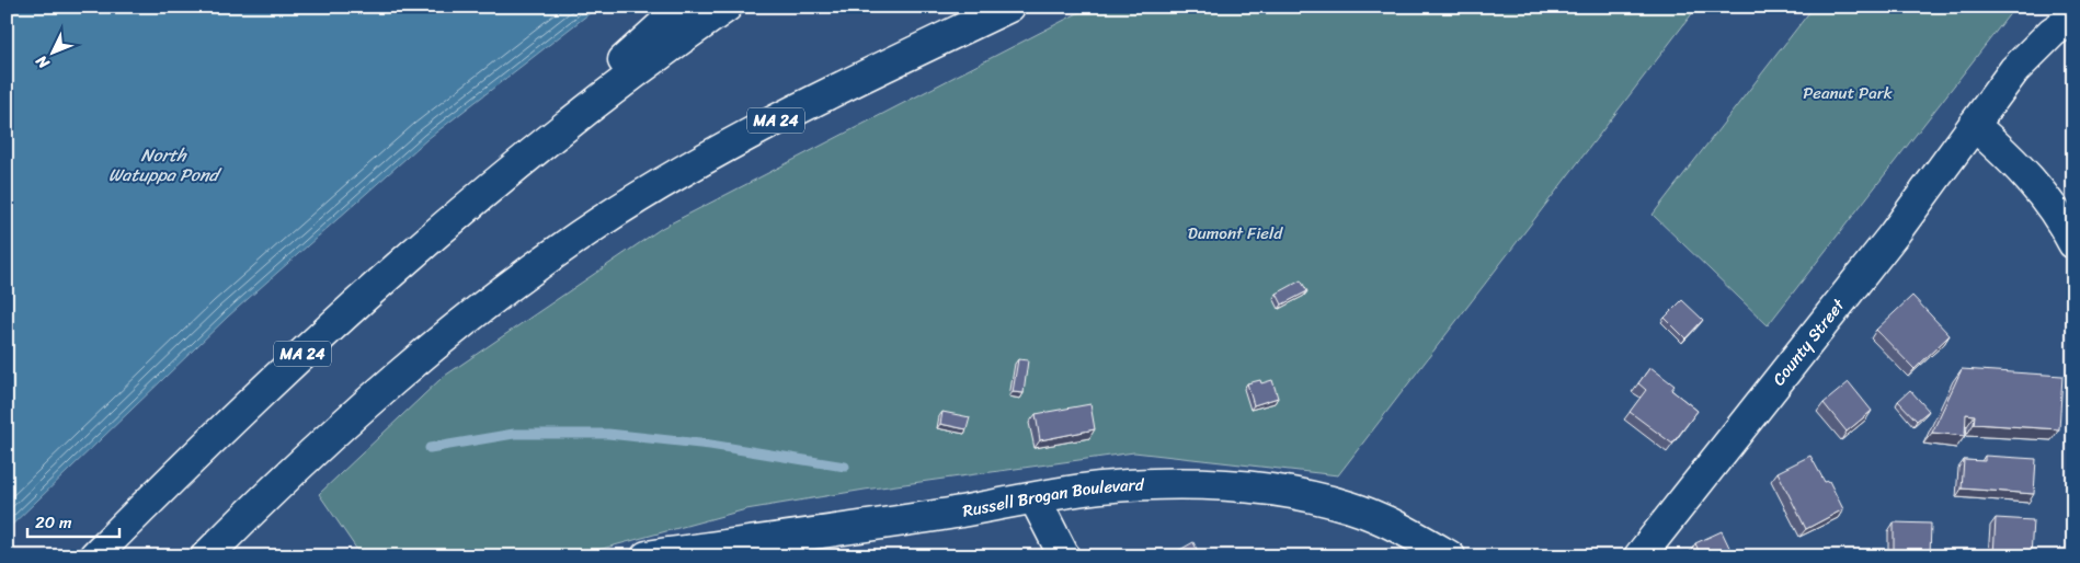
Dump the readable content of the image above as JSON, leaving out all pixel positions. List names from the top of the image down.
{
  "streets": {
    "main road": ["MA 24", "County Street", "Russell Brogan Boulevard"]
  },
  "water": ["North Watuppa Pond"],
  "parks": ["Peanut Park", "Dumont Field"],
  "scale_bar": "20 m",
  "north": "bottom left"
}
